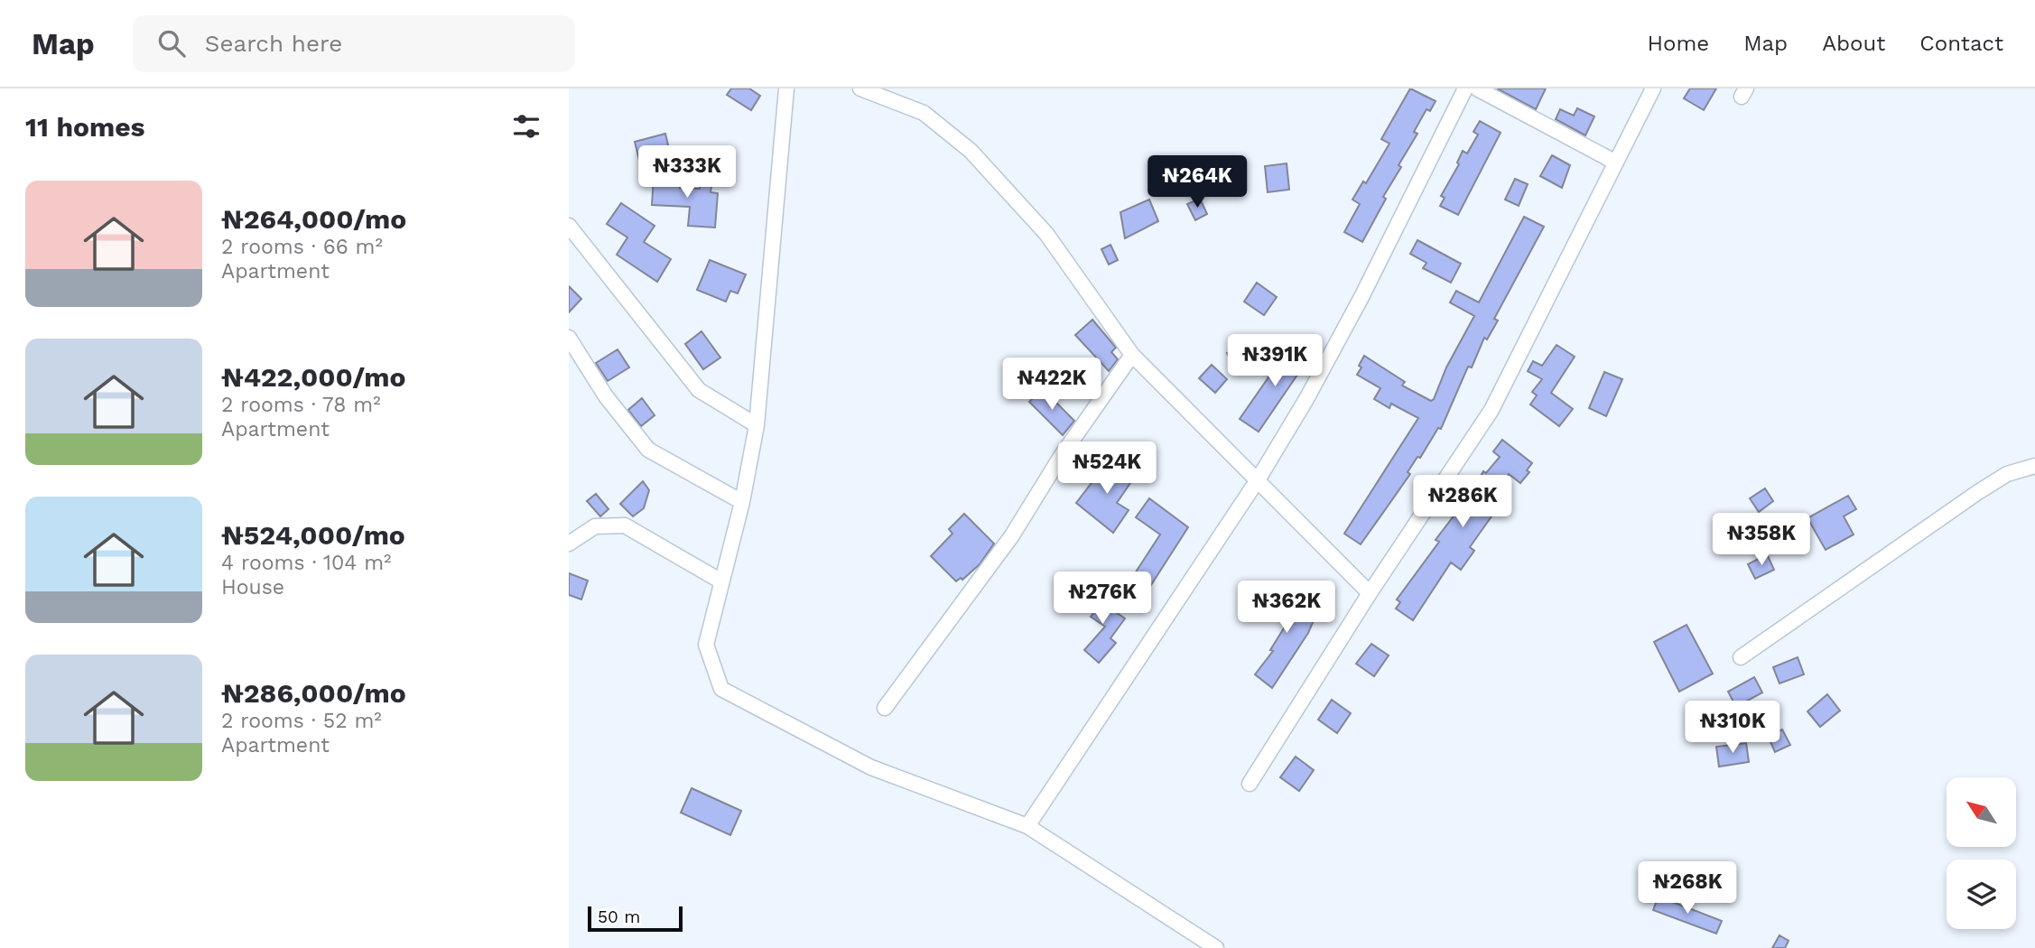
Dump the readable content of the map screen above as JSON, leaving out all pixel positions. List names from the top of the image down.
{
  "scale_bar": "50 m",
  "north": "top left",
  "page": {
    "header": "Map",
    "search": "Search here",
    "nav": [
      "Home",
      "Map",
      "About",
      "Contact"
    ],
    "heading": "11 homes",
    "price": [
      "₦333K",
      "₦264K",
      "₦391K",
      "₦422K",
      "₦524K",
      "₦286K",
      "₦358K",
      "₦276K",
      "₦362K",
      "₦310K",
      "₦268K"
    ],
    "list": [
      {
        "name": "₦264,000/mo",
        "note": "2 rooms · 66 m² · Apartment"
      },
      {
        "name": "₦422,000/mo",
        "note": "2 rooms · 78 m² · Apartment"
      },
      {
        "name": "₦524,000/mo",
        "note": "4 rooms · 104 m² · House"
      },
      {
        "name": "₦286,000/mo",
        "note": "2 rooms · 52 m² · Apartment"
      }
    ],
    "scale": "50 m"
  }
}
